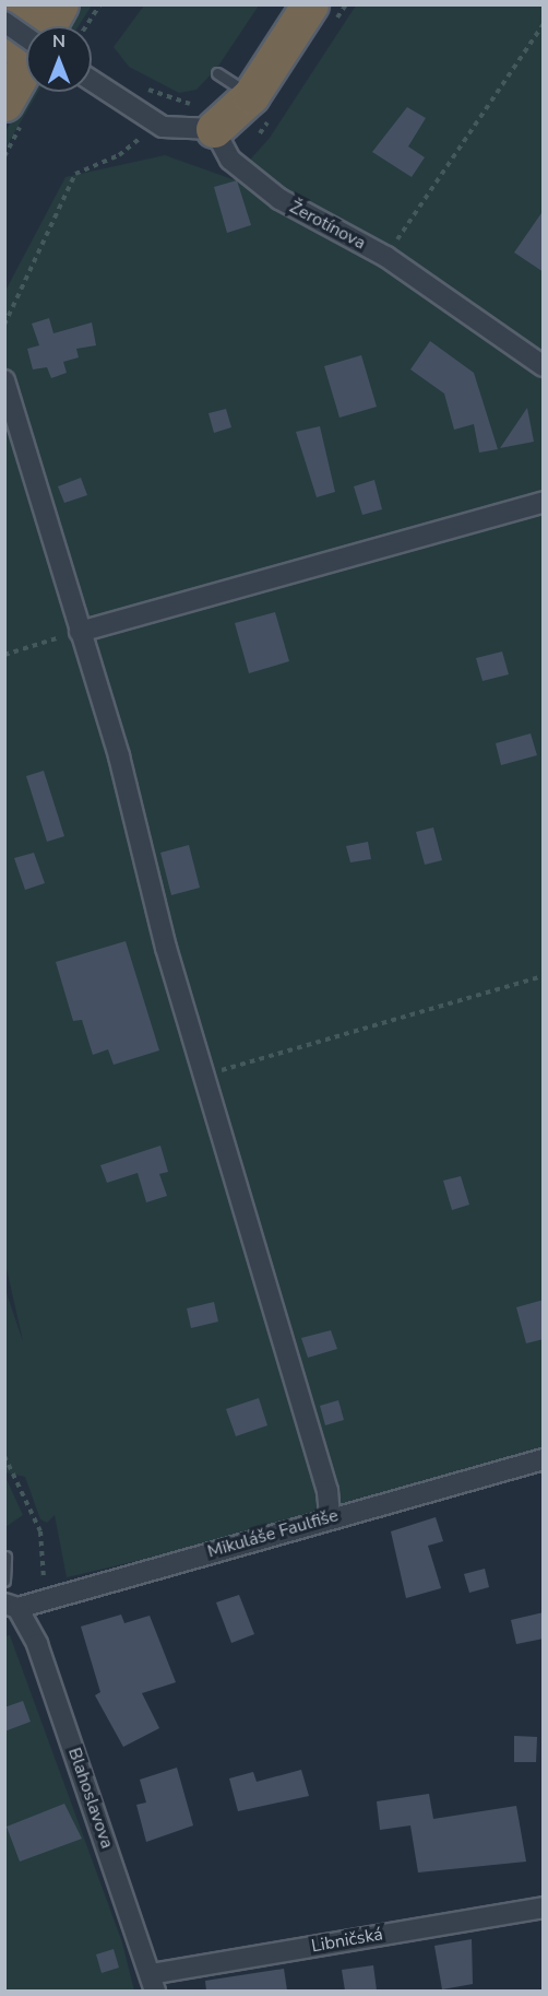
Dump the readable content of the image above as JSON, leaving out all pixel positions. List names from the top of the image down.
{
  "streets": {
    "street": [
      "Žerotínova",
      "Mikuláše Faulfiše",
      "Blahoslavova",
      "Libničská"
    ]
  },
  "crossings": [
    ["Mikuláše Faulfiše", "Blahoslavova"],
    ["Blahoslavova", "Libničská"]
  ],
  "north": "top"
}
